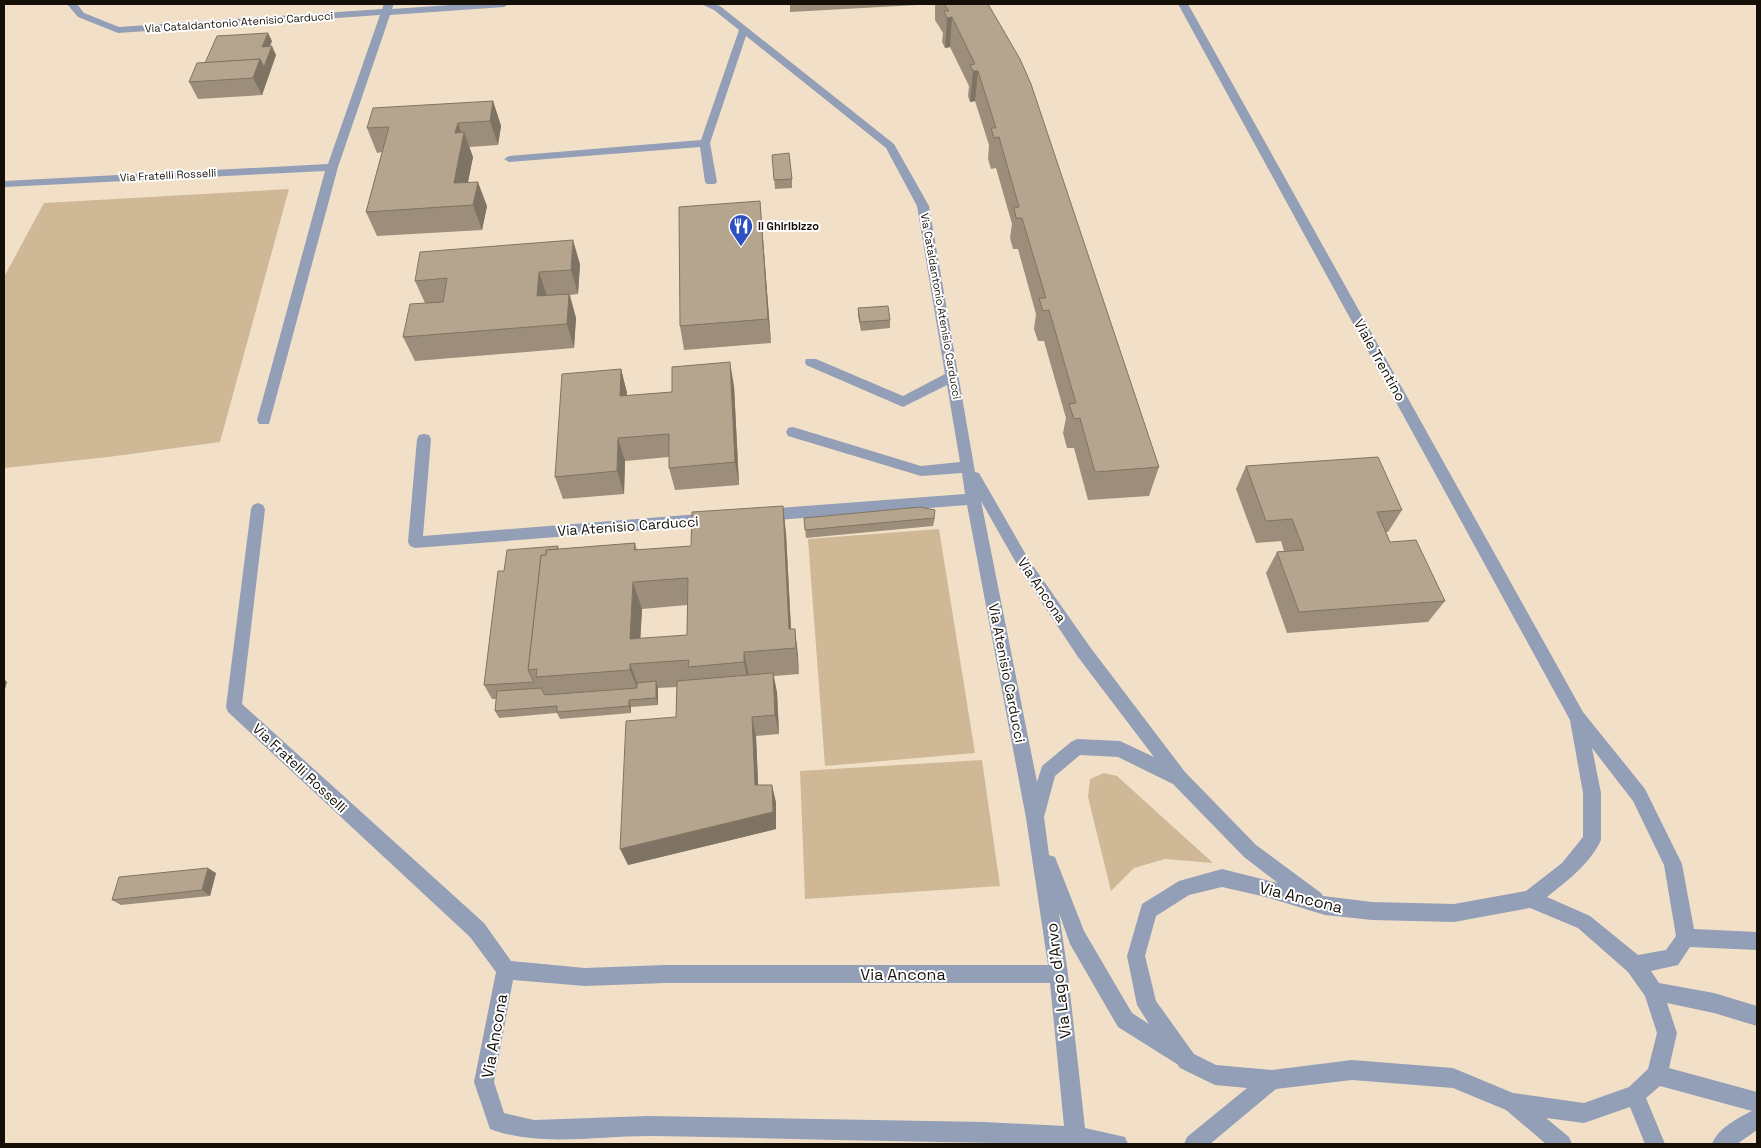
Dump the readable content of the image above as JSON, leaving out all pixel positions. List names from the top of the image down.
{
  "streets": {
    "street": [
      "Via Cataldantonio Atenisio Carducci",
      "Via Fratelli Rosselli",
      "Viale Trentino",
      "Via Atenisio Carducci",
      "Via Ancona",
      "Via Lago d'Arvo"
    ]
  },
  "crossings": [
    ["Via Cataldantonio Atenisio Carducci", "Via Atenisio Carducci"],
    ["Via Cataldantonio Atenisio Carducci", "Via Ancona"],
    ["Via Fratelli Rosselli", "Via Ancona"],
    ["Viale Trentino", "Via Ancona"],
    ["Via Atenisio Carducci", "Via Ancona"],
    ["Via Atenisio Carducci", "Via Lago d'Arvo"],
    ["Via Ancona", "Via Lago d'Arvo"]
  ],
  "places": {
    "restaurant": ["Il Ghiribizzo"]
  }
}
